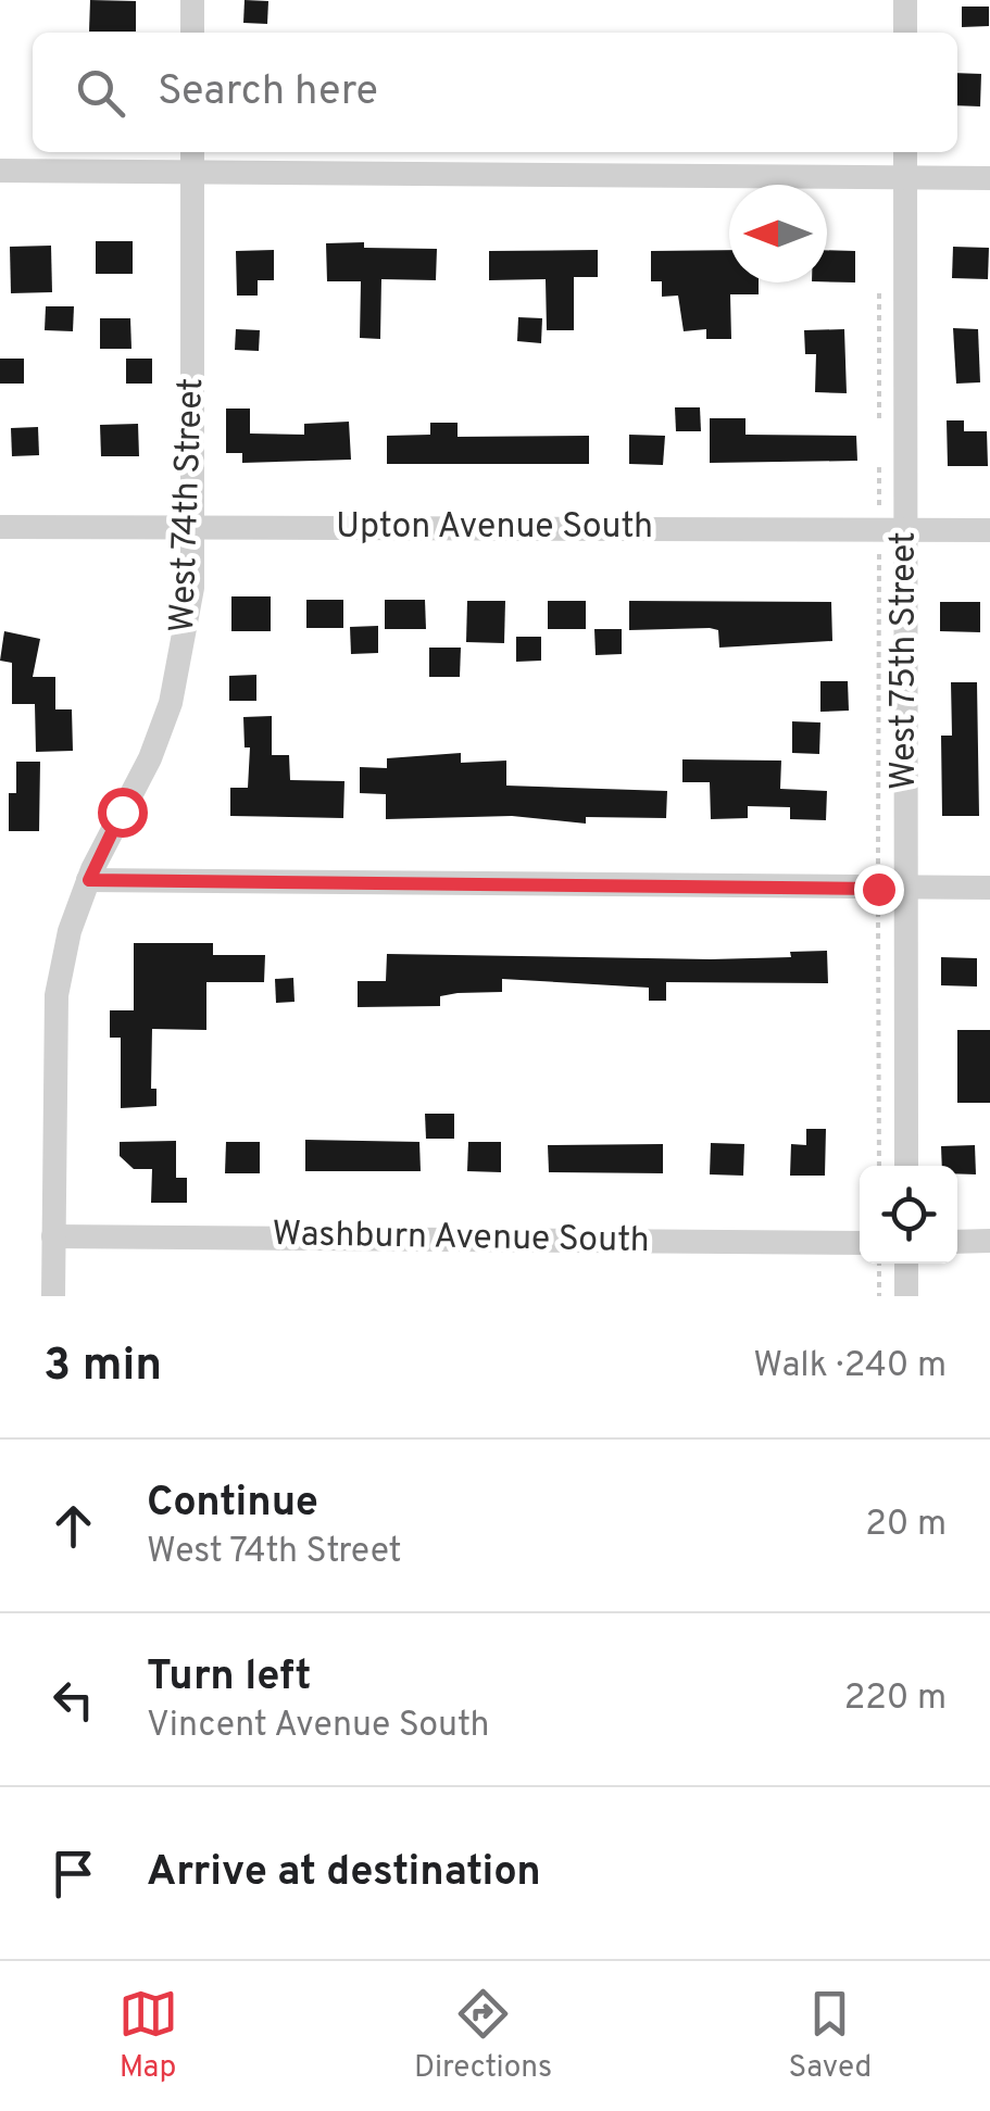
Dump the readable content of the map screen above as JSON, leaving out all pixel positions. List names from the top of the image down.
{
  "streets": {
    "street": [
      "West 74th Street",
      "Upton Avenue South",
      "West 75th Street",
      "Washburn Avenue South"
    ]
  },
  "crossings": [
    ["West 74th Street", "Upton Avenue South"],
    ["West 74th Street", "Washburn Avenue South"],
    ["Upton Avenue South", "West 75th Street"]
  ],
  "north": "left",
  "page": {
    "search": "Search here",
    "heading": ["3 min", "Walk · 240 m"],
    "list": [
      ["Continue", "West 74th Street", "20 m"],
      ["Turn left", "Vincent Avenue South", "220 m"],
      "Arrive at destination"
    ],
    "nav": ["Map", "Directions", "Saved"]
  }
}
